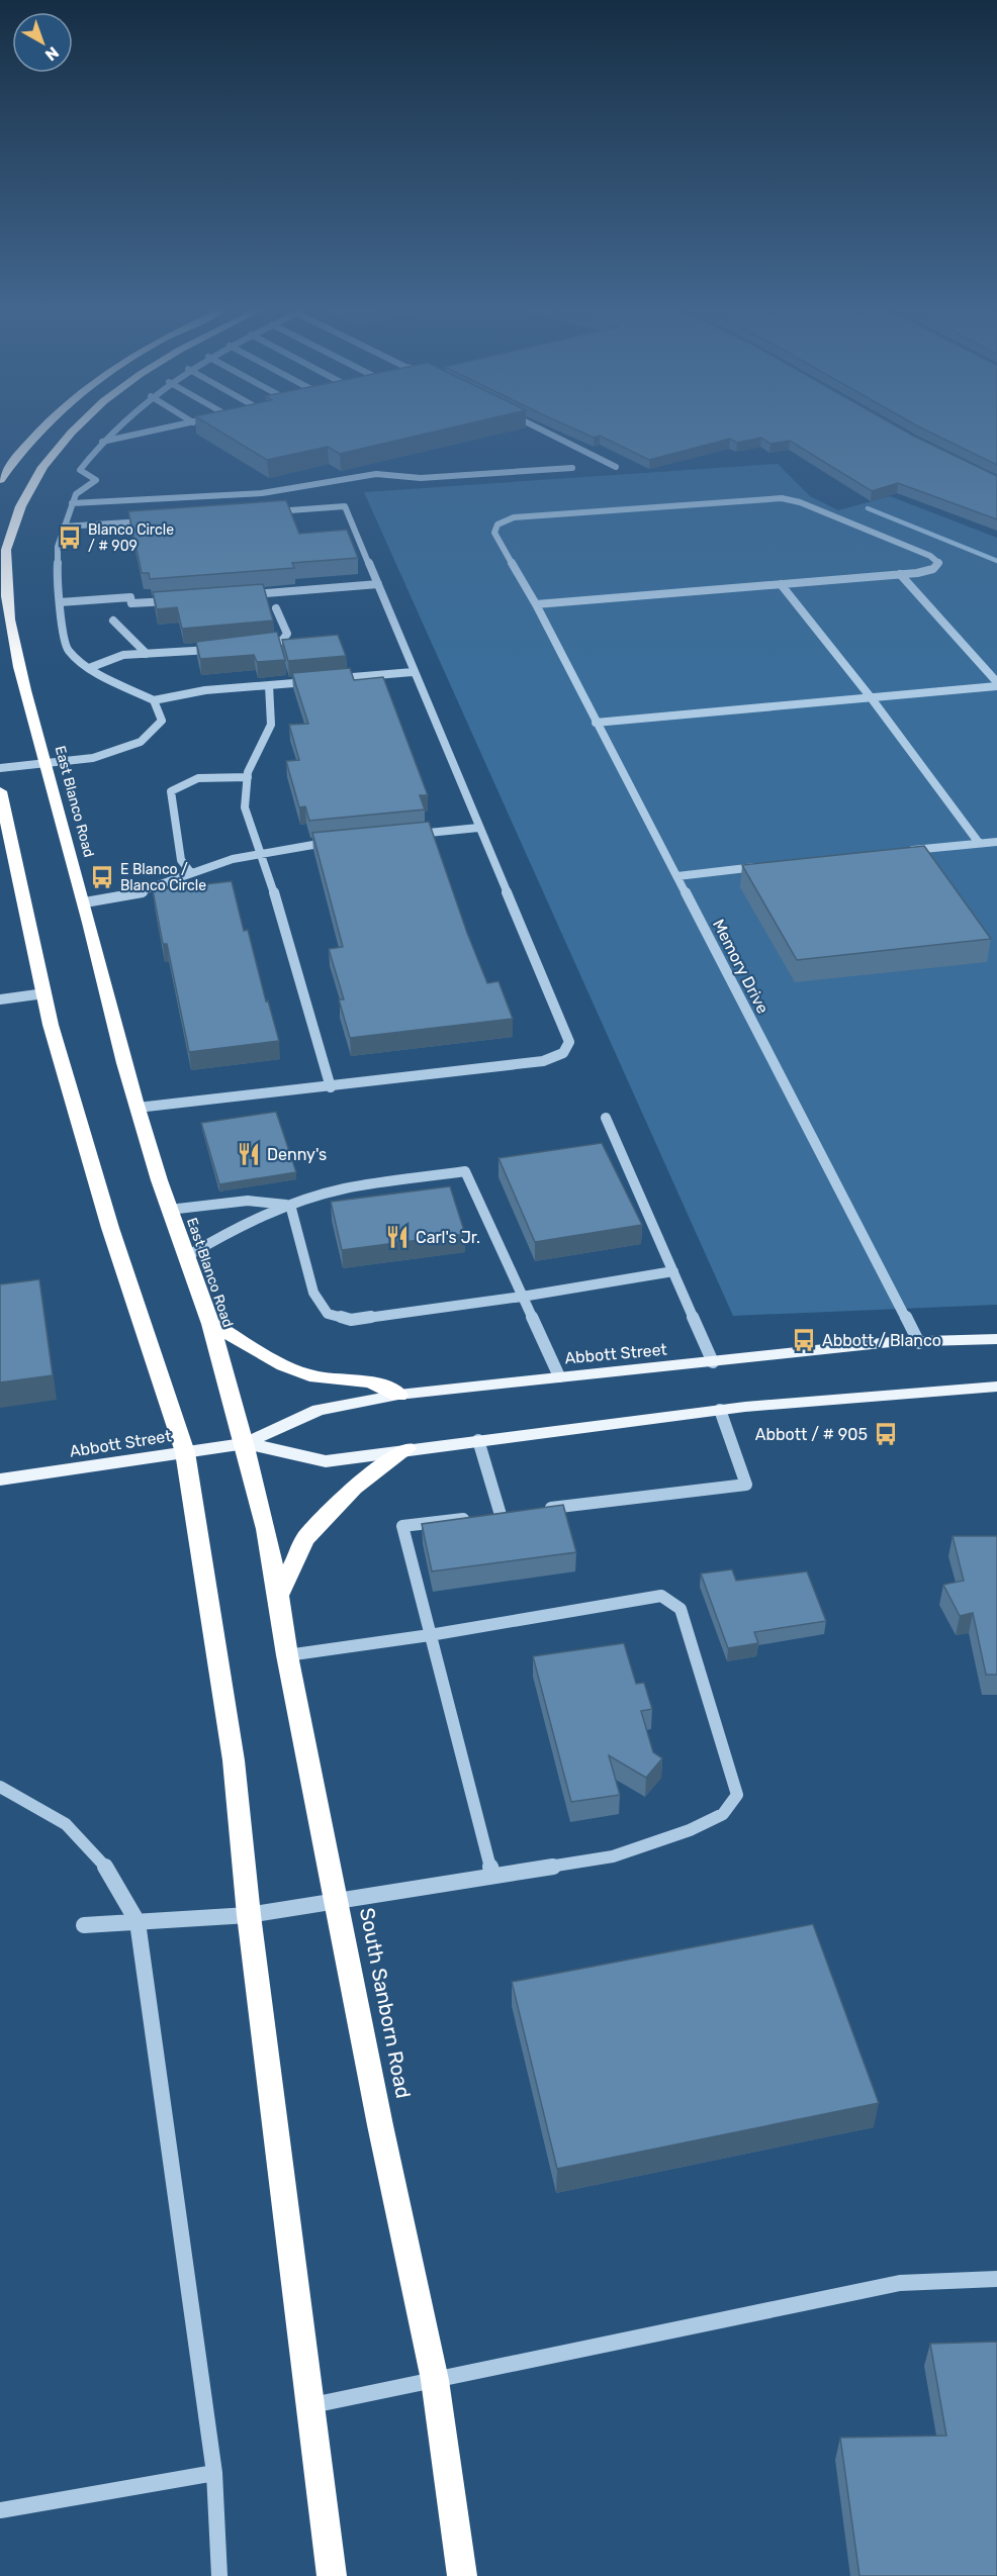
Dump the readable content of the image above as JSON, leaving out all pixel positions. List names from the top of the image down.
{
  "streets": {
    "highway": ["East Blanco Road", "South Sanborn Road"],
    "main road": ["Abbott Street"],
    "street": ["Memory Drive"]
  },
  "crossings": [
    ["East Blanco Road", "Abbott Street"],
    ["East Blanco Road", "South Sanborn Road"],
    ["Memory Drive", "Abbott Street"],
    ["Abbott Street", "South Sanborn Road"]
  ],
  "places": {
    "bus stop": [
      "Blanco Circle / # 909",
      "E Blanco / Blanco Circle",
      "Abbott / Blanco",
      "Abbott / # 905"
    ],
    "restaurant": ["Denny's", "Carl's Jr."]
  },
  "north": "bottom right"
}
